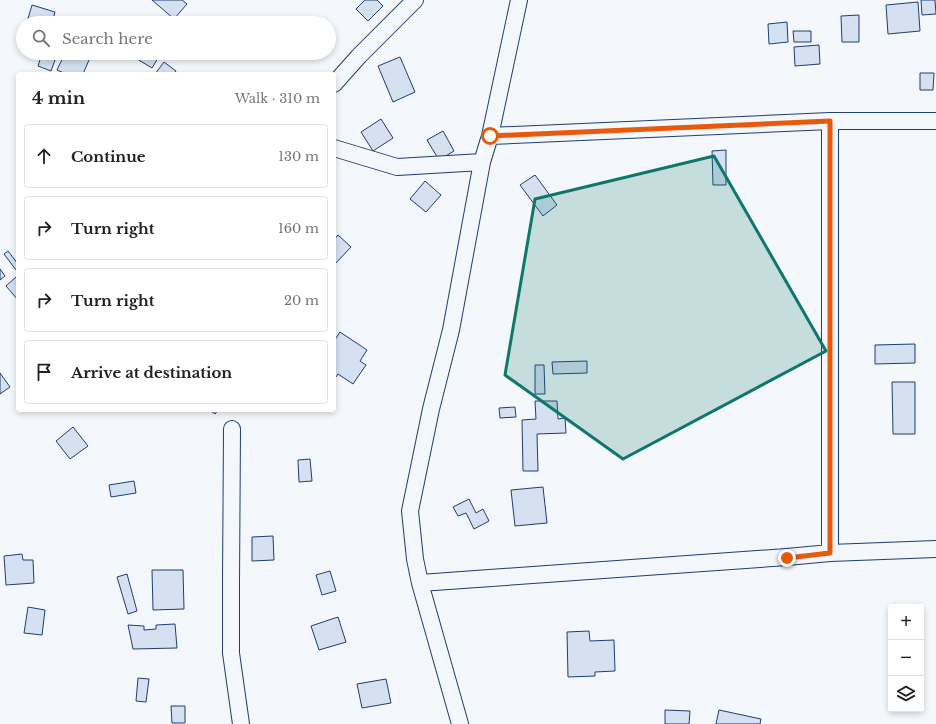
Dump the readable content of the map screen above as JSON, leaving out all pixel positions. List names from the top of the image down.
{
  "page": {
    "search": "Search here",
    "heading": ["4 min", "Walk · 310 m"],
    "list": [
      ["Continue", "130 m"],
      ["Turn right", "160 m"],
      ["Turn right", "20 m"],
      "Arrive at destination"
    ],
    "map_buttons": ["+", "−"]
  }
}
